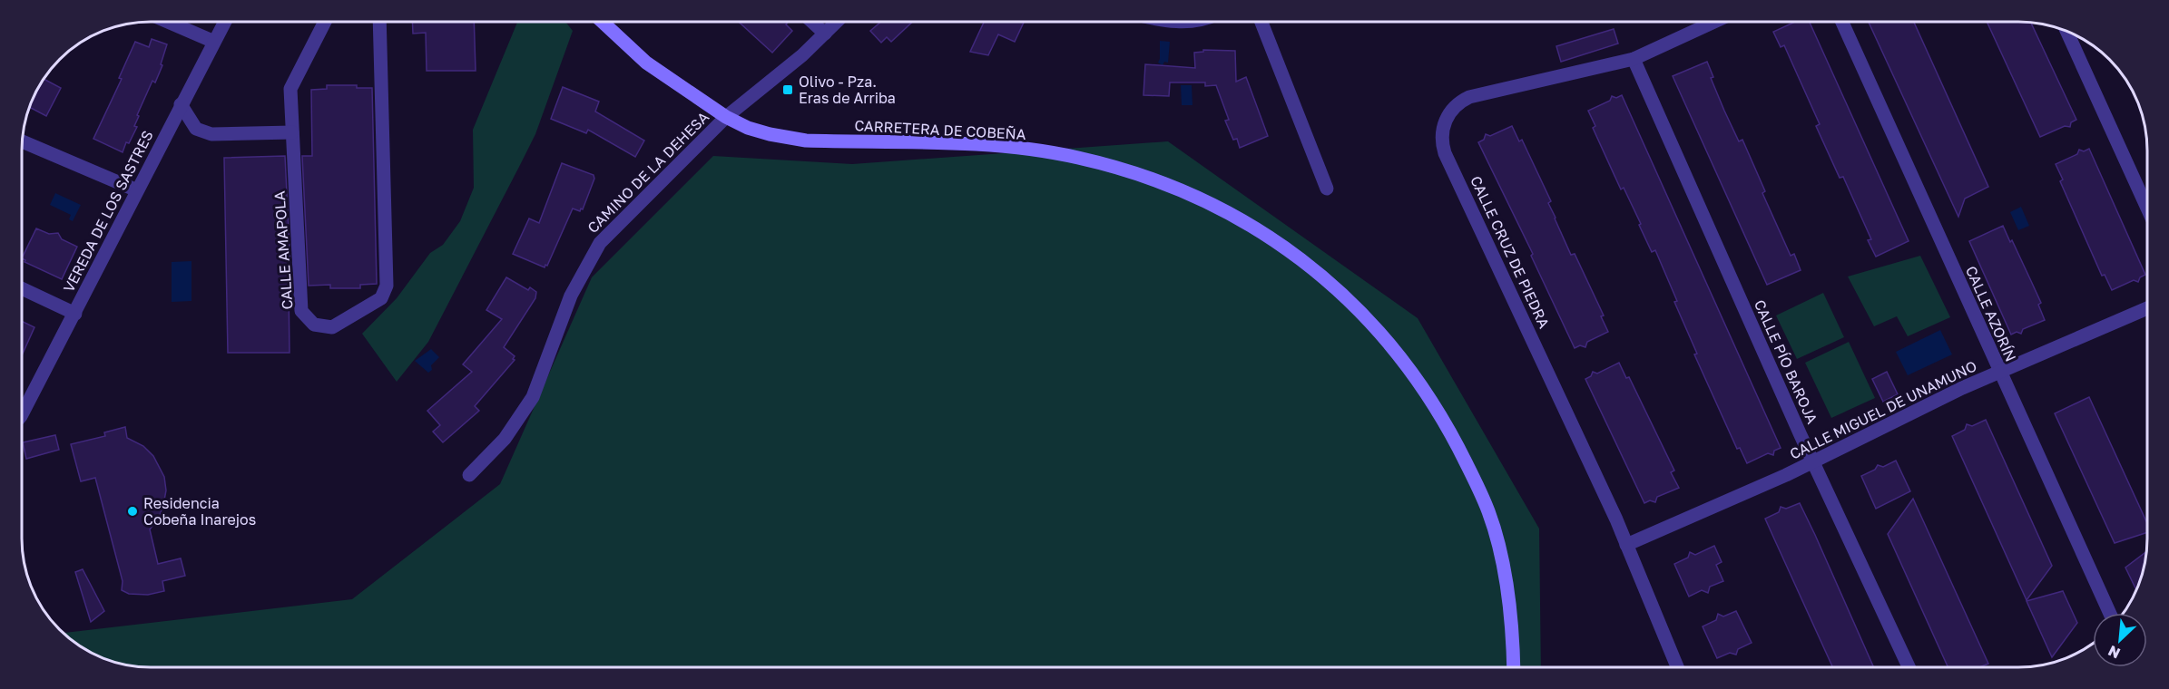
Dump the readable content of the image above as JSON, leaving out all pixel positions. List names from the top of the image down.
{
  "streets": {
    "street": [
      "CARRETERA DE COBEÑA",
      "CAMINO DE LA DEHESA",
      "VEREDA DE LOS SASTRES",
      "CALLE AMAPOLA",
      "CALLE CRUZ DE PIEDRA",
      "CALLE AZORÍN",
      "CALLE PÍO BAROJA",
      "CALLE MIGUEL DE UNAMUNO"
    ]
  },
  "crossings": [
    ["CARRETERA DE COBEÑA", "CAMINO DE LA DEHESA"],
    ["CALLE CRUZ DE PIEDRA", "CALLE PÍO BAROJA"],
    ["CALLE CRUZ DE PIEDRA", "CALLE MIGUEL DE UNAMUNO"],
    ["CALLE AZORÍN", "CALLE MIGUEL DE UNAMUNO"],
    ["CALLE PÍO BAROJA", "CALLE MIGUEL DE UNAMUNO"]
  ],
  "places": {
    "transit": ["Olivo - Pza. Eras de Arriba"],
    "other": ["Residencia Cobeña Inarejos"]
  },
  "north": "bottom left"
}
